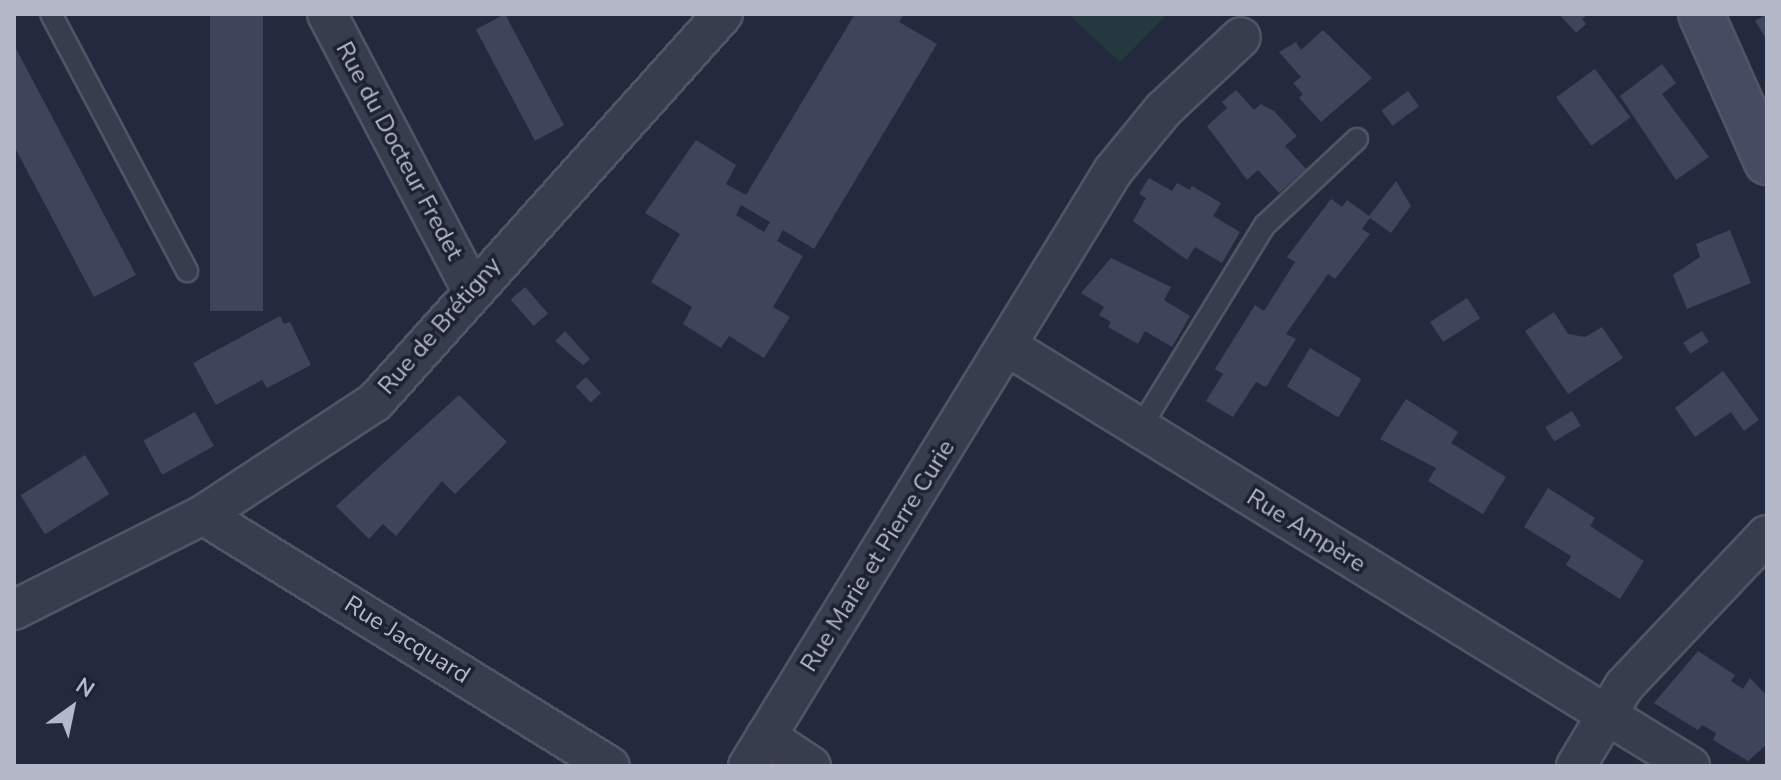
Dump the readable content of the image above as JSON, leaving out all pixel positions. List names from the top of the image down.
{
  "streets": {
    "street": [
      "Rue du Docteur Fredet",
      "Rue de Brétigny",
      "Rue Ampère",
      "Rue Marie et Pierre Curie",
      "Rue Jacquard"
    ]
  },
  "crossings": [
    ["Rue du Docteur Fredet", "Rue de Brétigny"],
    ["Rue de Brétigny", "Rue Jacquard"],
    ["Rue Ampère", "Rue Marie et Pierre Curie"]
  ],
  "north": "top right"
}
